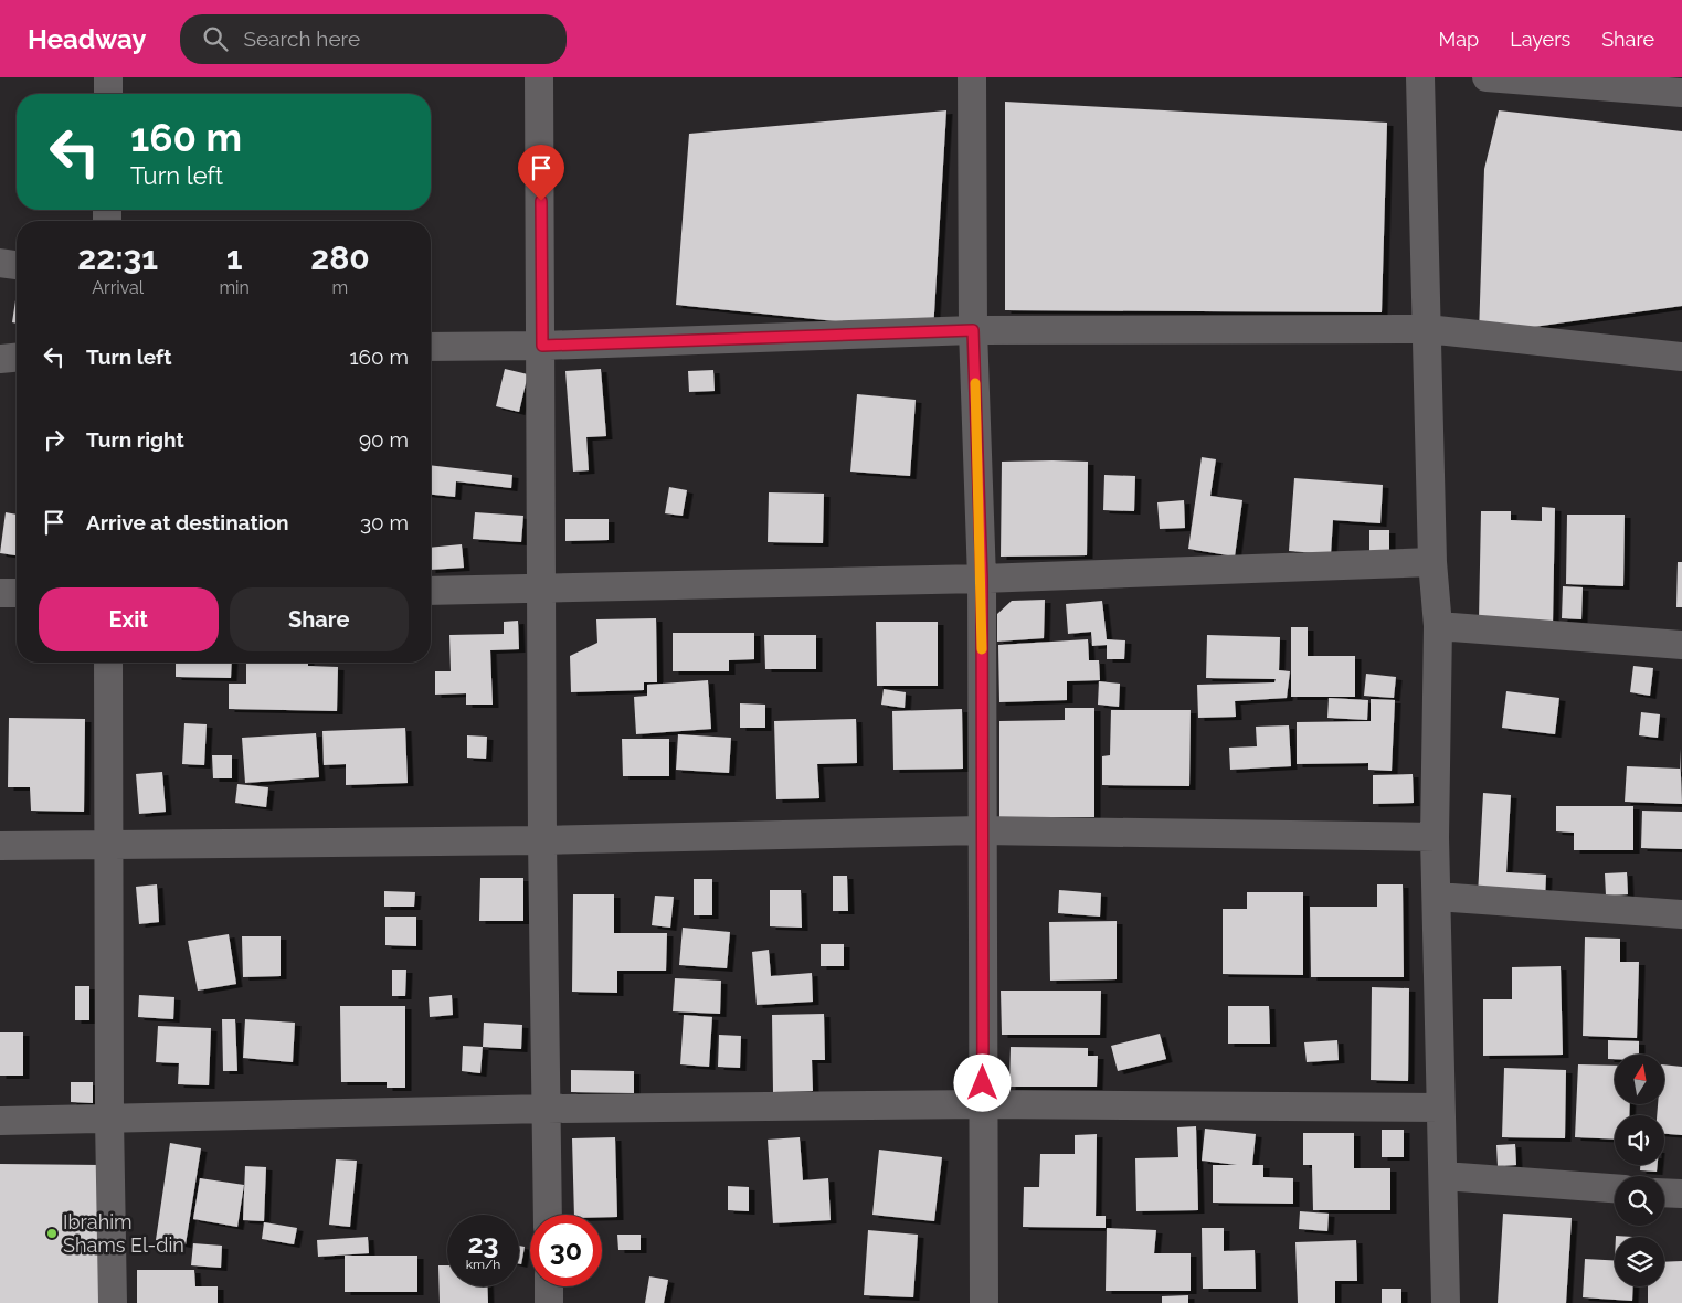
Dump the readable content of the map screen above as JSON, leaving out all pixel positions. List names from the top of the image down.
{
  "places": ["Ibrahim Shams El-din"],
  "north": "top",
  "page": {
    "header": "Headway",
    "search": "Search here",
    "nav": ["Map", "Layers", "Share"],
    "turn": ["160 m", "Turn left"],
    "eta": [
      "22:31",
      "Arrival",
      "1",
      "min",
      "280",
      "m"
    ],
    "list": [
      {
        "name": "Turn left",
        "value": "160 m"
      },
      {
        "name": "Turn right",
        "value": "90 m"
      },
      {
        "name": "Arrive at destination",
        "value": "30 m"
      }
    ],
    "buttons": ["Exit", "Share"],
    "speed": "23 km/h",
    "limit": "30"
  }
}
